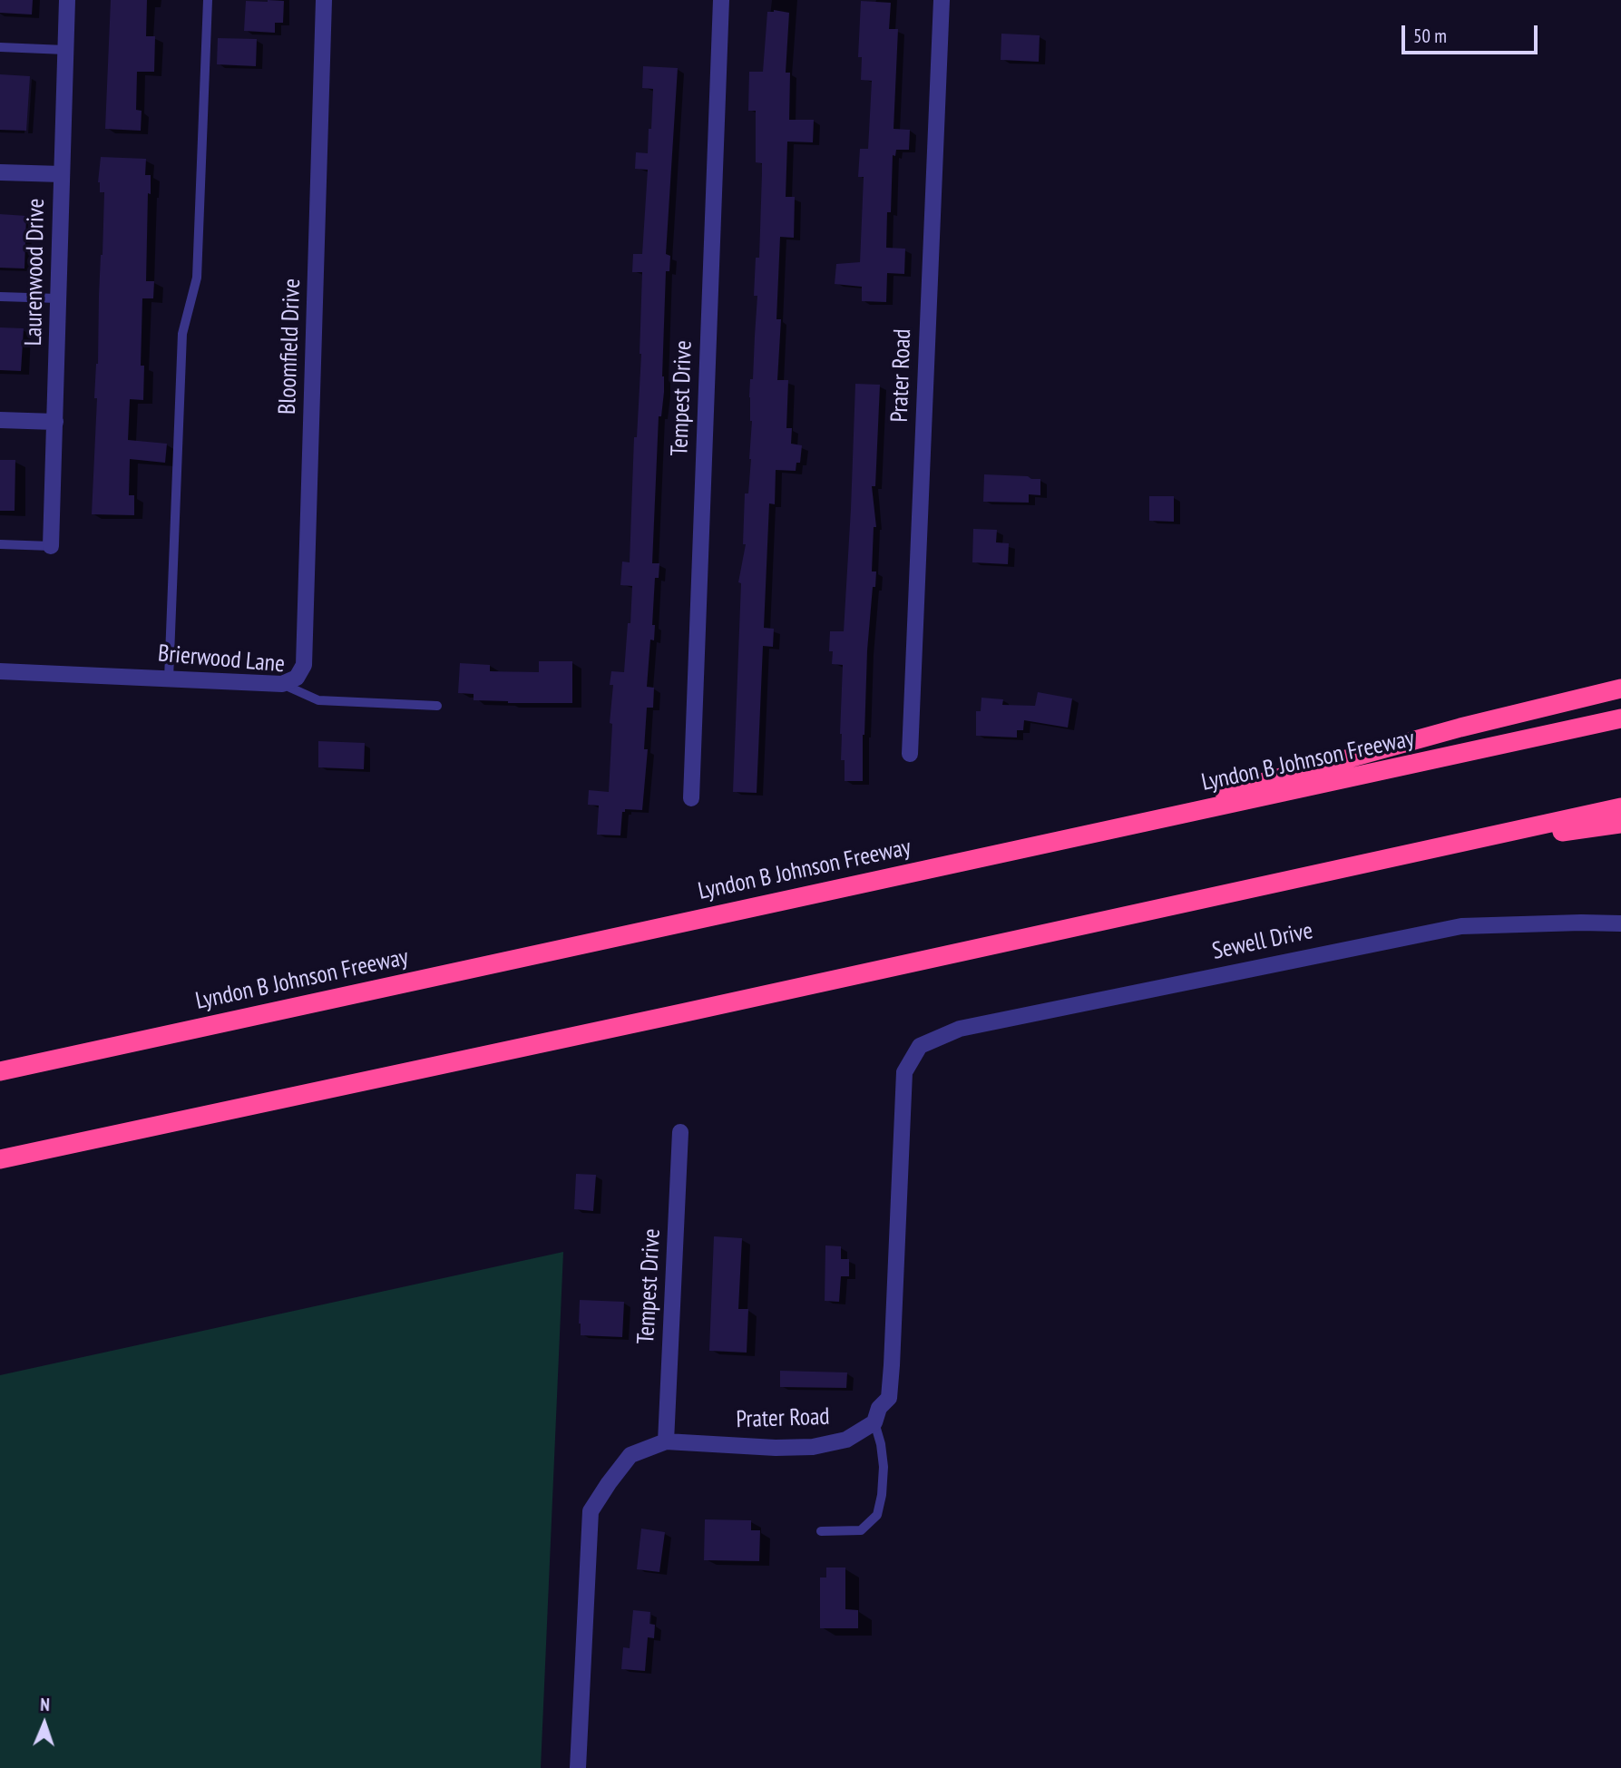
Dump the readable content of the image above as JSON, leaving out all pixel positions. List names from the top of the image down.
{
  "streets": {
    "highway": ["Lyndon B Johnson Freeway"],
    "street": [
      "Laurenwood Drive",
      "Bloomfield Drive",
      "Prater Road",
      "Tempest Drive",
      "Brierwood Lane",
      "Sewell Drive"
    ]
  },
  "crossings": [
    ["Bloomfield Drive", "Brierwood Lane"],
    ["Prater Road", "Tempest Drive"],
    ["Prater Road", "Sewell Drive"]
  ],
  "scale_bar": "50 m",
  "north": "top"
}
